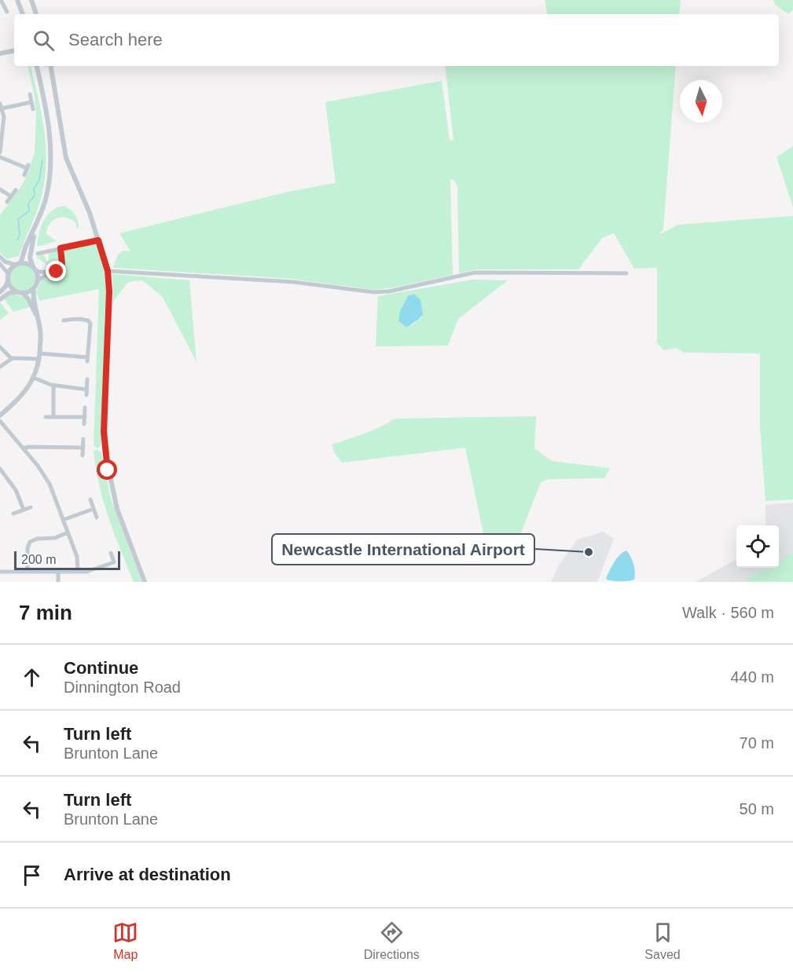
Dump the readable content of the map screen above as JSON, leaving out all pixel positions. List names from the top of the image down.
{
  "places": ["Newcastle International Airport"],
  "scale_bar": "200 m",
  "north": "bottom",
  "page": {
    "search": "Search here",
    "scale": "200 m",
    "heading": ["7 min", "Walk · 560 m"],
    "list": [
      ["Continue", "Dinnington Road", "440 m"],
      ["Turn left", "Brunton Lane", "70 m"],
      ["Turn left", "Brunton Lane", "50 m"],
      "Arrive at destination"
    ],
    "nav": ["Map", "Directions", "Saved"]
  }
}
